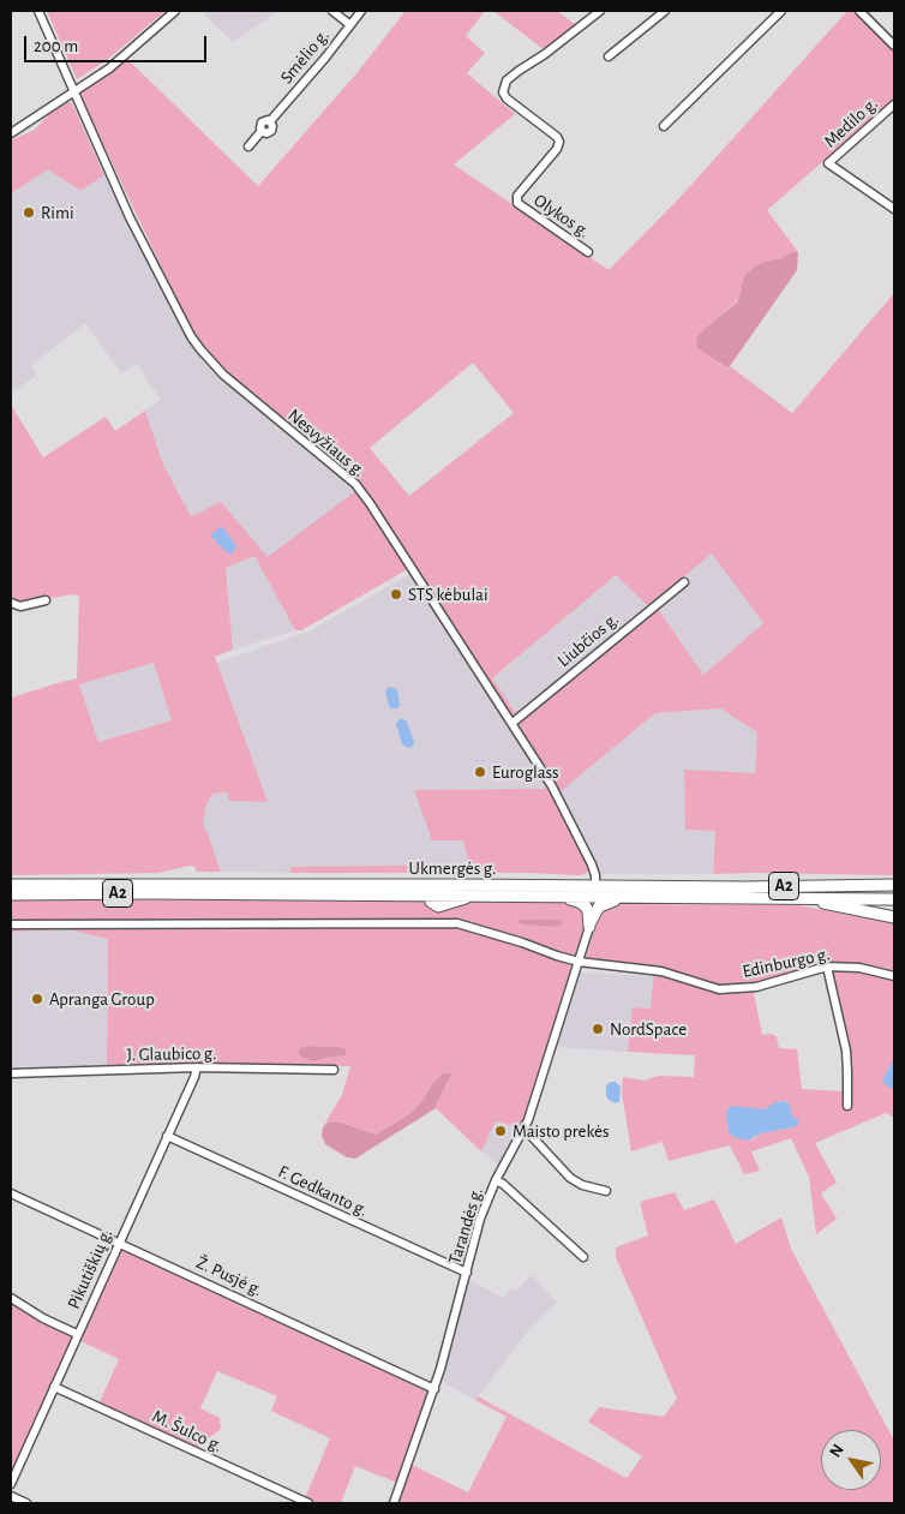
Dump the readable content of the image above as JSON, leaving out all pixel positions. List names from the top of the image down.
{
  "streets": {
    "highway": ["Ukmergės g.", "A2"],
    "street": [
      "Smėlio g.",
      "Medilo g.",
      "Olykos g.",
      "Nesvyžiaus g.",
      "Liubčios g.",
      "Edinburgo g.",
      "J. Glaubico g.",
      "F. Gedkanto g.",
      "Tarandės g.",
      "Pikutiškių g.",
      "Ž. Pusjė g.",
      "M. Šulco g."
    ]
  },
  "crossings": [
    ["Nesvyžiaus g.", "Liubčios g."],
    ["Nesvyžiaus g.", "Ukmergės g."],
    ["Ukmergės g.", "A2"],
    ["Edinburgo g.", "Tarandės g."],
    ["J. Glaubico g.", "Pikutiškių g."],
    ["F. Gedkanto g.", "Tarandės g."],
    ["F. Gedkanto g.", "Pikutiškių g."],
    ["Tarandės g.", "Ž. Pusjė g."],
    ["Pikutiškių g.", "Ž. Pusjė g."],
    ["Pikutiškių g.", "M. Šulco g."]
  ],
  "places": [
    "Rimi",
    "STS kėbulai",
    "Euroglass",
    "Apranga Group",
    "NordSpace",
    "Maisto prekės"
  ],
  "scale_bar": "200 m",
  "north": "top left"
}
